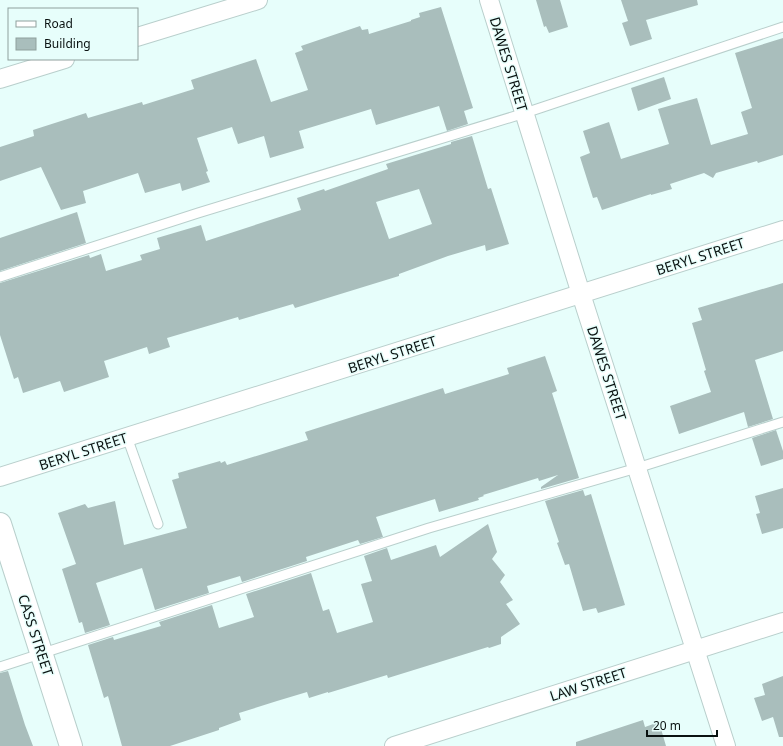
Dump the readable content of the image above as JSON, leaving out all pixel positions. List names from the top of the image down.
{
  "streets": {
    "street": [
      "DAWES STREET",
      "BERYL STREET",
      "CASS STREET",
      "LAW STREET"
    ]
  },
  "crossings": [
    ["DAWES STREET", "BERYL STREET"],
    ["DAWES STREET", "LAW STREET"]
  ],
  "legend": ["Road", "Building"],
  "scale_bar": "20 m"
}
